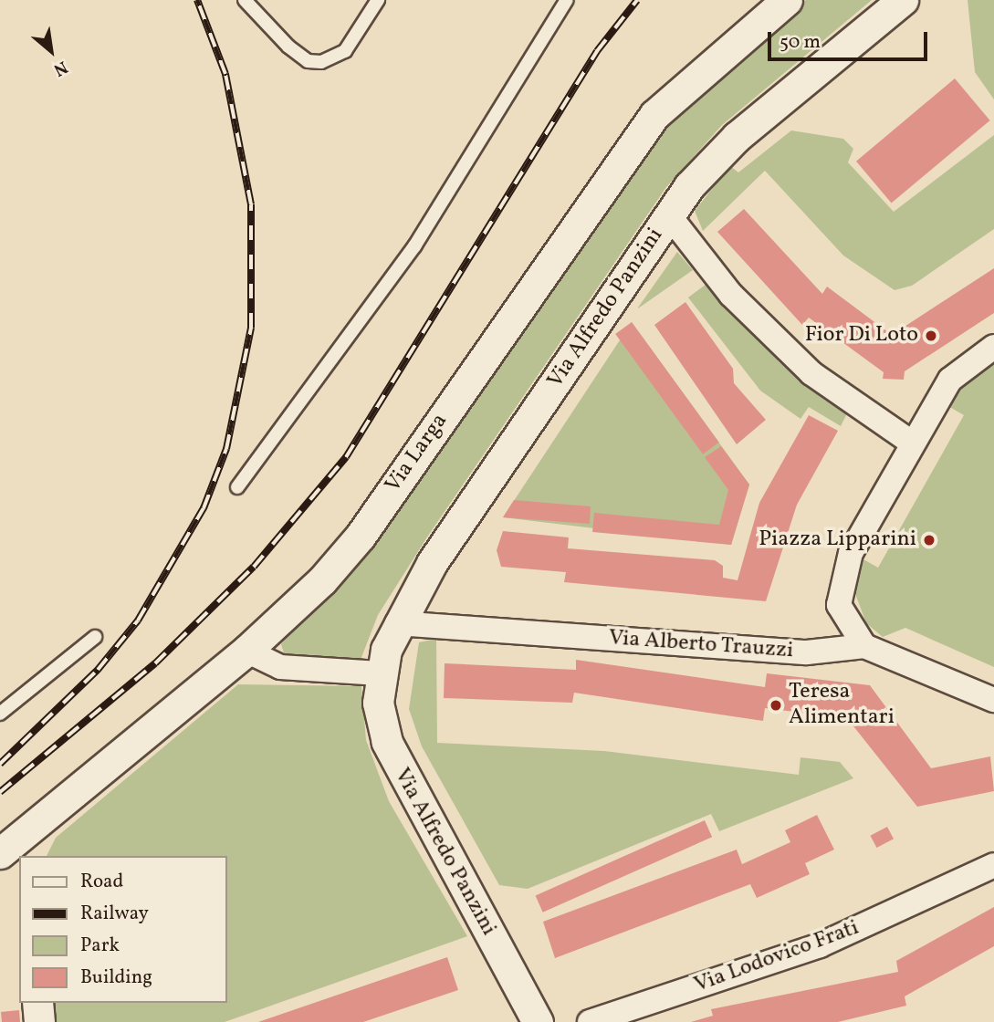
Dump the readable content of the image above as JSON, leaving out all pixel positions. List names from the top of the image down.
{
  "streets": {
    "street": [
      "Via Alfredo Panzini",
      "Via Larga",
      "Via Alberto Trauzzi",
      "Via Lodovico Frati"
    ]
  },
  "crossings": [
    ["Via Alfredo Panzini", "Via Alberto Trauzzi"]
  ],
  "places": ["Fior Di Loto", "Piazza Lipparini", "Teresa Alimentari"],
  "legend": [
    "Road",
    "Railway",
    "Park",
    "Building"
  ],
  "scale_bar": "50 m",
  "north": "bottom right"
}
